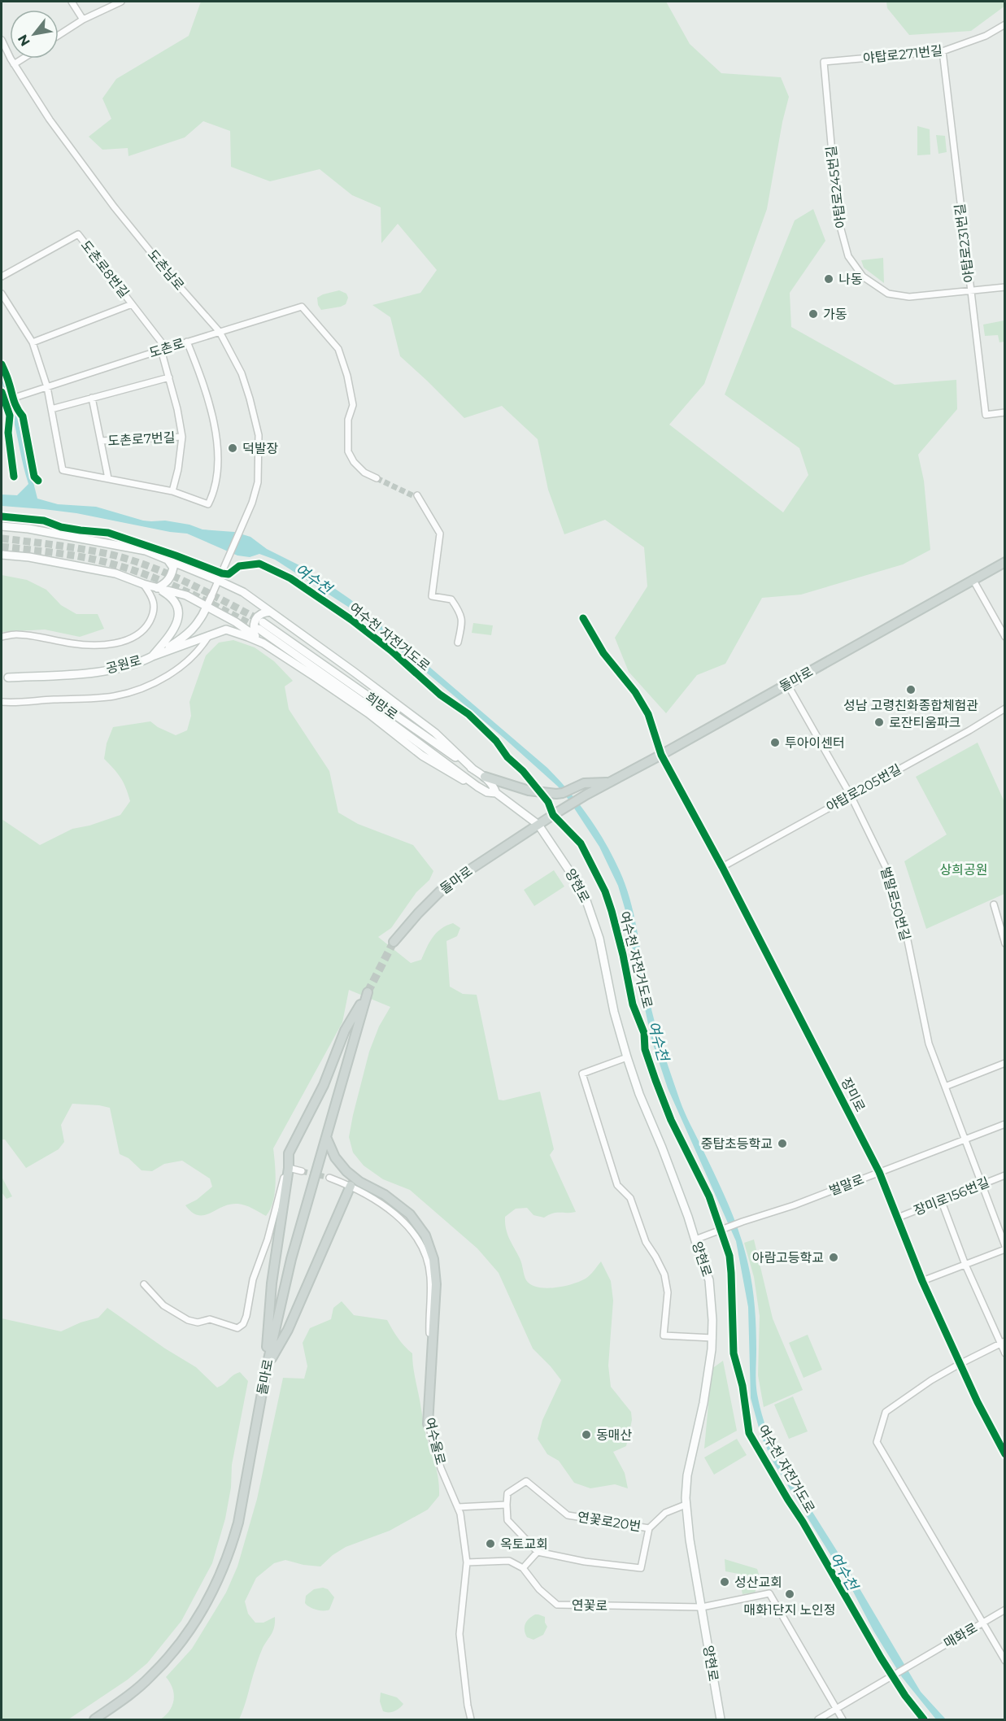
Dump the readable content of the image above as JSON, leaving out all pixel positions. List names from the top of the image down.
{
  "streets": {
    "main road": [
      "공원로",
      "돌마로",
      "희망로",
      "양현로"
    ],
    "street": [
      "야탑로271번길",
      "야탑로245번길",
      "야탑로231번길",
      "도촌로8번길",
      "도촌남로",
      "도촌로",
      "도촌로7번길",
      "야탑로205번길",
      "벌말로50번길",
      "장미로",
      "벌말로",
      "장미로156번길",
      "여수울로",
      "연꽃로20번",
      "연꽃로",
      "매화로"
    ],
    "cycle path": ["여수천 자전거도로"]
  },
  "crossings": [
    ["야탑로271번길", "야탑로245번길"],
    ["야탑로271번길", "야탑로231번길"],
    ["야탑로245번길", "야탑로231번길"],
    ["도촌로8번길", "도촌로"],
    ["도촌로8번길", "도촌로7번길"],
    ["도촌남로", "도촌로"],
    ["도촌로", "도촌로7번길"],
    ["돌마로", "희망로"],
    ["돌마로", "양현로"],
    ["돌마로", "벌말로50번길"],
    ["돌마로", "장미로"],
    ["희망로", "양현로"],
    ["야탑로205번길", "벌말로50번길"],
    ["야탑로205번길", "장미로"],
    ["양현로", "벌말로"],
    ["양현로", "연꽃로"],
    ["벌말로50번길", "벌말로"],
    ["벌말로50번길", "장미로156번길"],
    ["장미로", "벌말로"],
    ["장미로", "장미로156번길"],
    ["연꽃로", "매화로"]
  ],
  "water": ["여수천"],
  "parks": ["상희공원"],
  "places": [
    "나동",
    "가동",
    "덕발장",
    "성남 고령친화종합체험관",
    "로잔티움파크",
    "투아이센터",
    "중탑초등학교",
    "아람고등학교",
    "동매산",
    "옥토교회",
    "성산교회",
    "매화1단지 노인정"
  ],
  "north": "bottom left"
}
